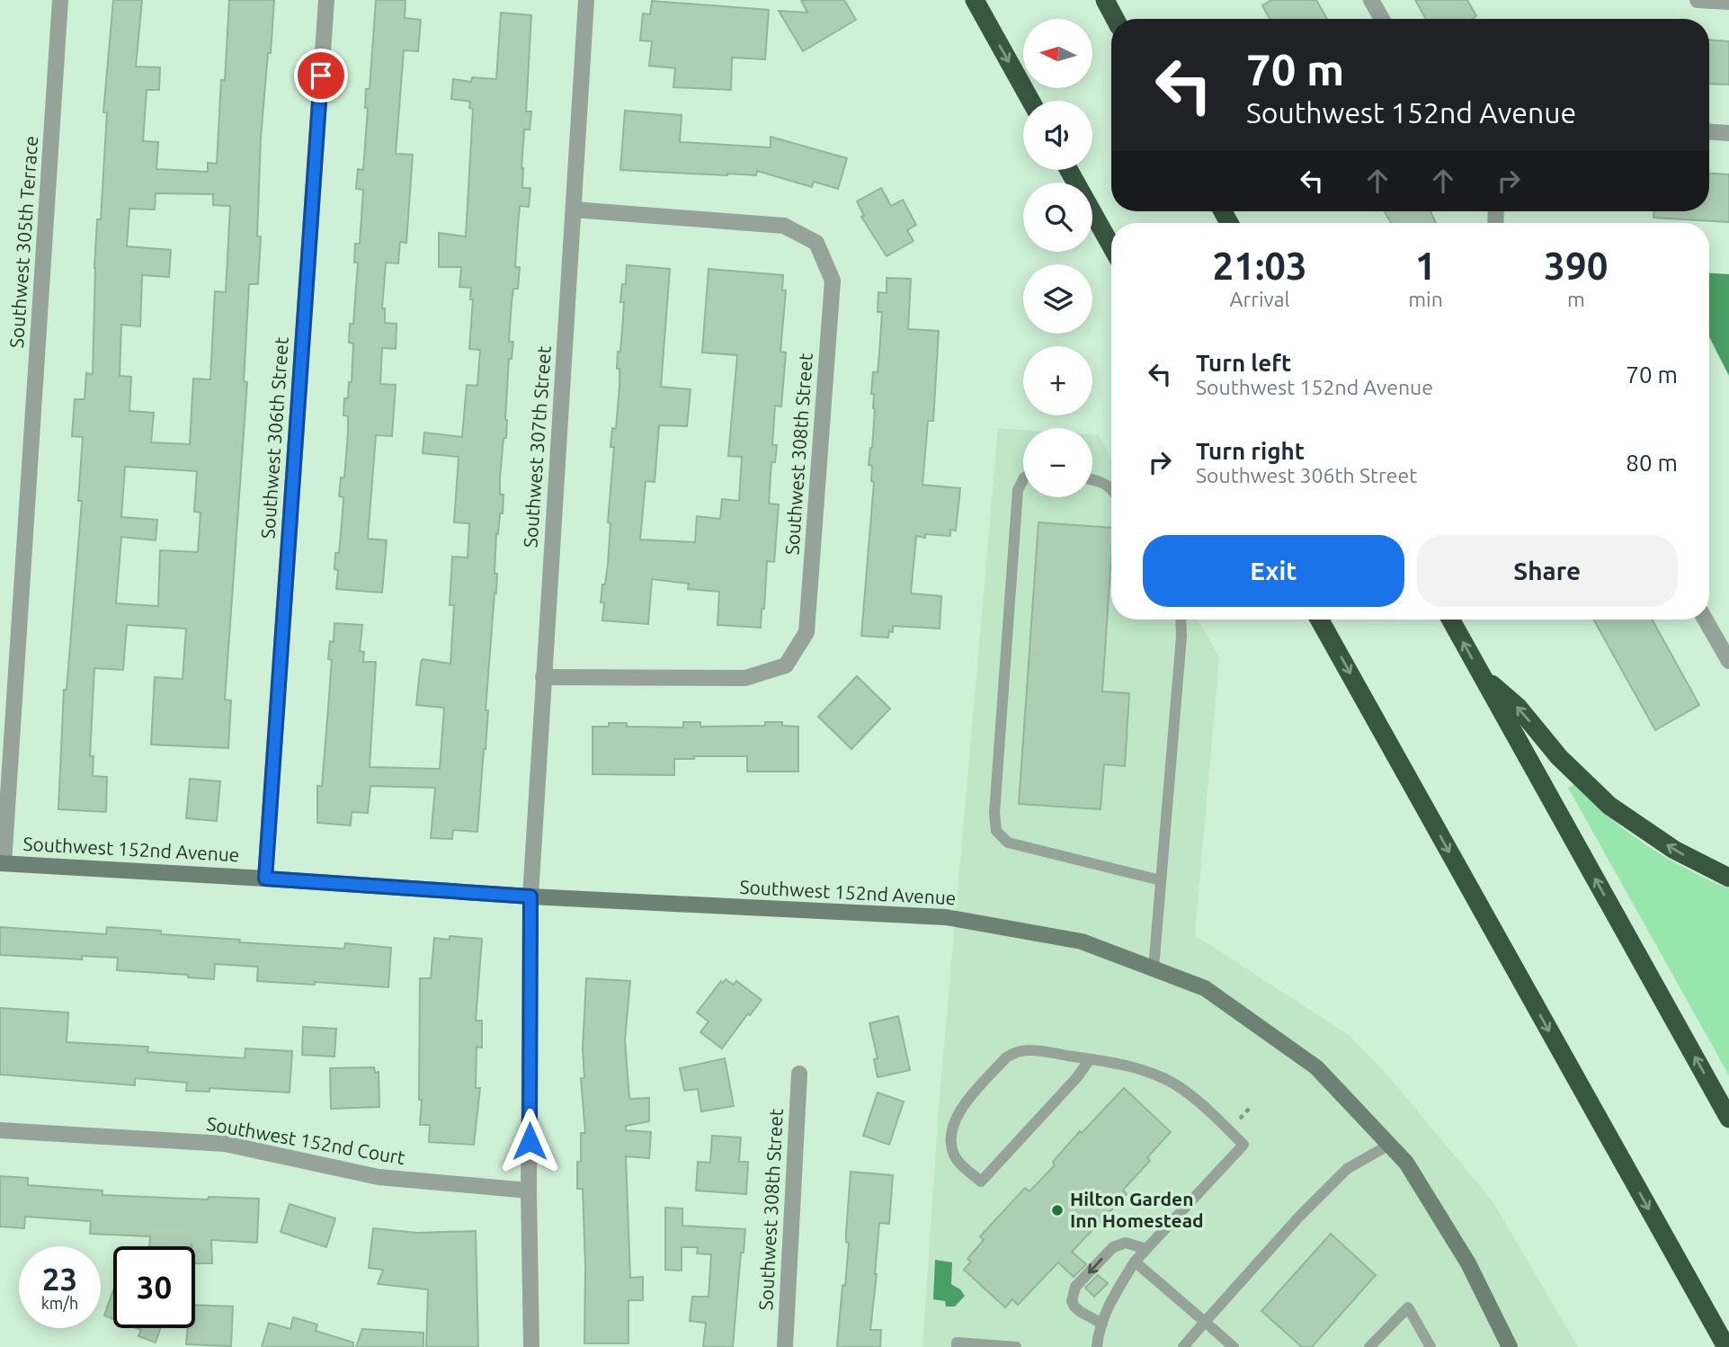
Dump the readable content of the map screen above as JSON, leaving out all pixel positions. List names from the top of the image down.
{
  "streets": {
    "street": [
      "Southwest 305th Terrace",
      "Southwest 306th Street",
      "Southwest 307th Street",
      "Southwest 308th Street",
      "Southwest 152nd Avenue",
      "Southwest 152nd Court"
    ]
  },
  "crossings": [
    ["Southwest 305th Terrace", "Southwest 152nd Avenue"],
    ["Southwest 306th Street", "Southwest 152nd Avenue"],
    ["Southwest 307th Street", "Southwest 308th Street"],
    ["Southwest 307th Street", "Southwest 152nd Avenue"],
    ["Southwest 307th Street", "Southwest 152nd Court"]
  ],
  "places": ["Hilton Garden Inn Homestead"],
  "north": "left",
  "page": {
    "map_buttons": ["+", "−"],
    "turn": ["70 m", "Southwest 152nd Avenue"],
    "eta": [
      "21:03",
      "Arrival",
      "1",
      "min",
      "390",
      "m"
    ],
    "list": [
      {
        "name": "Turn left",
        "note": "Southwest 152nd Avenue",
        "value": "70 m"
      },
      {
        "name": "Turn right",
        "note": "Southwest 306th Street",
        "value": "80 m"
      }
    ],
    "buttons": ["Exit", "Share"],
    "speed": "23 km/h",
    "limit": "30"
  }
}
